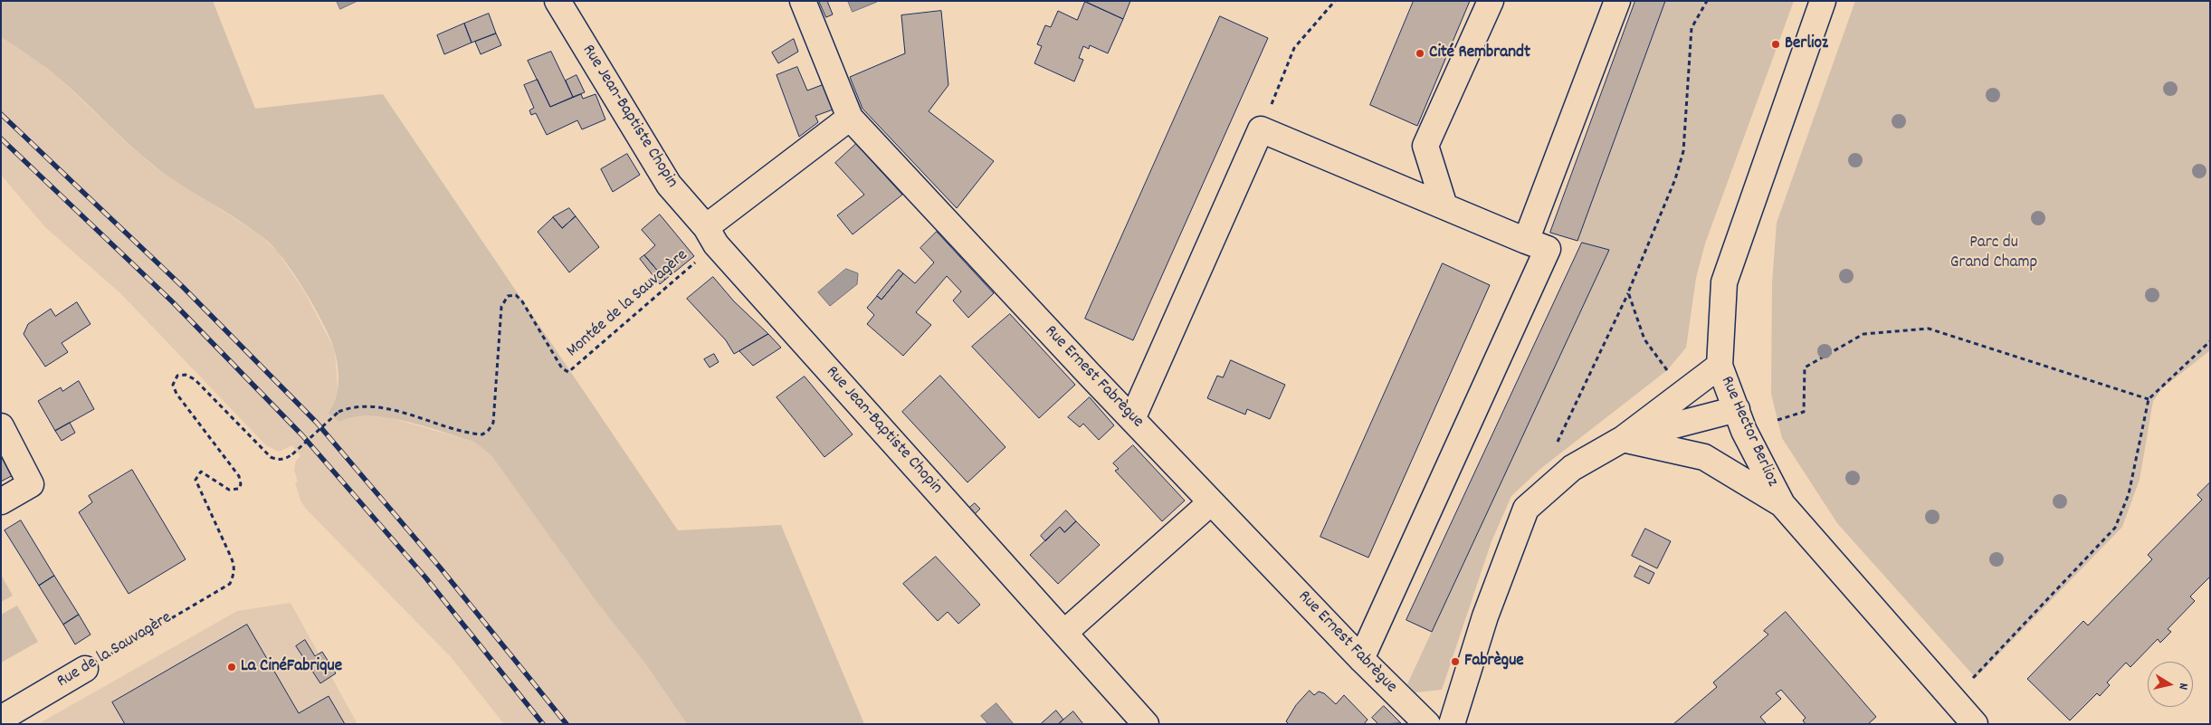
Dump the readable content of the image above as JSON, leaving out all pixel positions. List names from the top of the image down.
{
  "streets": {
    "street": [
      "Rue Jean-Baptiste Chopin",
      "Rue Ernest Fabrègue",
      "Rue Hector Berlioz",
      "Rue de la Sauvagère"
    ],
    "path": ["Montée de la Sauvagère"]
  },
  "crossings": [
    ["Rue Jean-Baptiste Chopin", "Montée de la Sauvagère"],
    ["Montée de la Sauvagère", "Rue de la Sauvagère"]
  ],
  "parks": ["Parc du Grand Champ"],
  "places": [
    "Berlioz",
    "Cité Rembrandt",
    "Fabrègue",
    "La CinéFabrique"
  ],
  "north": "right"
}
